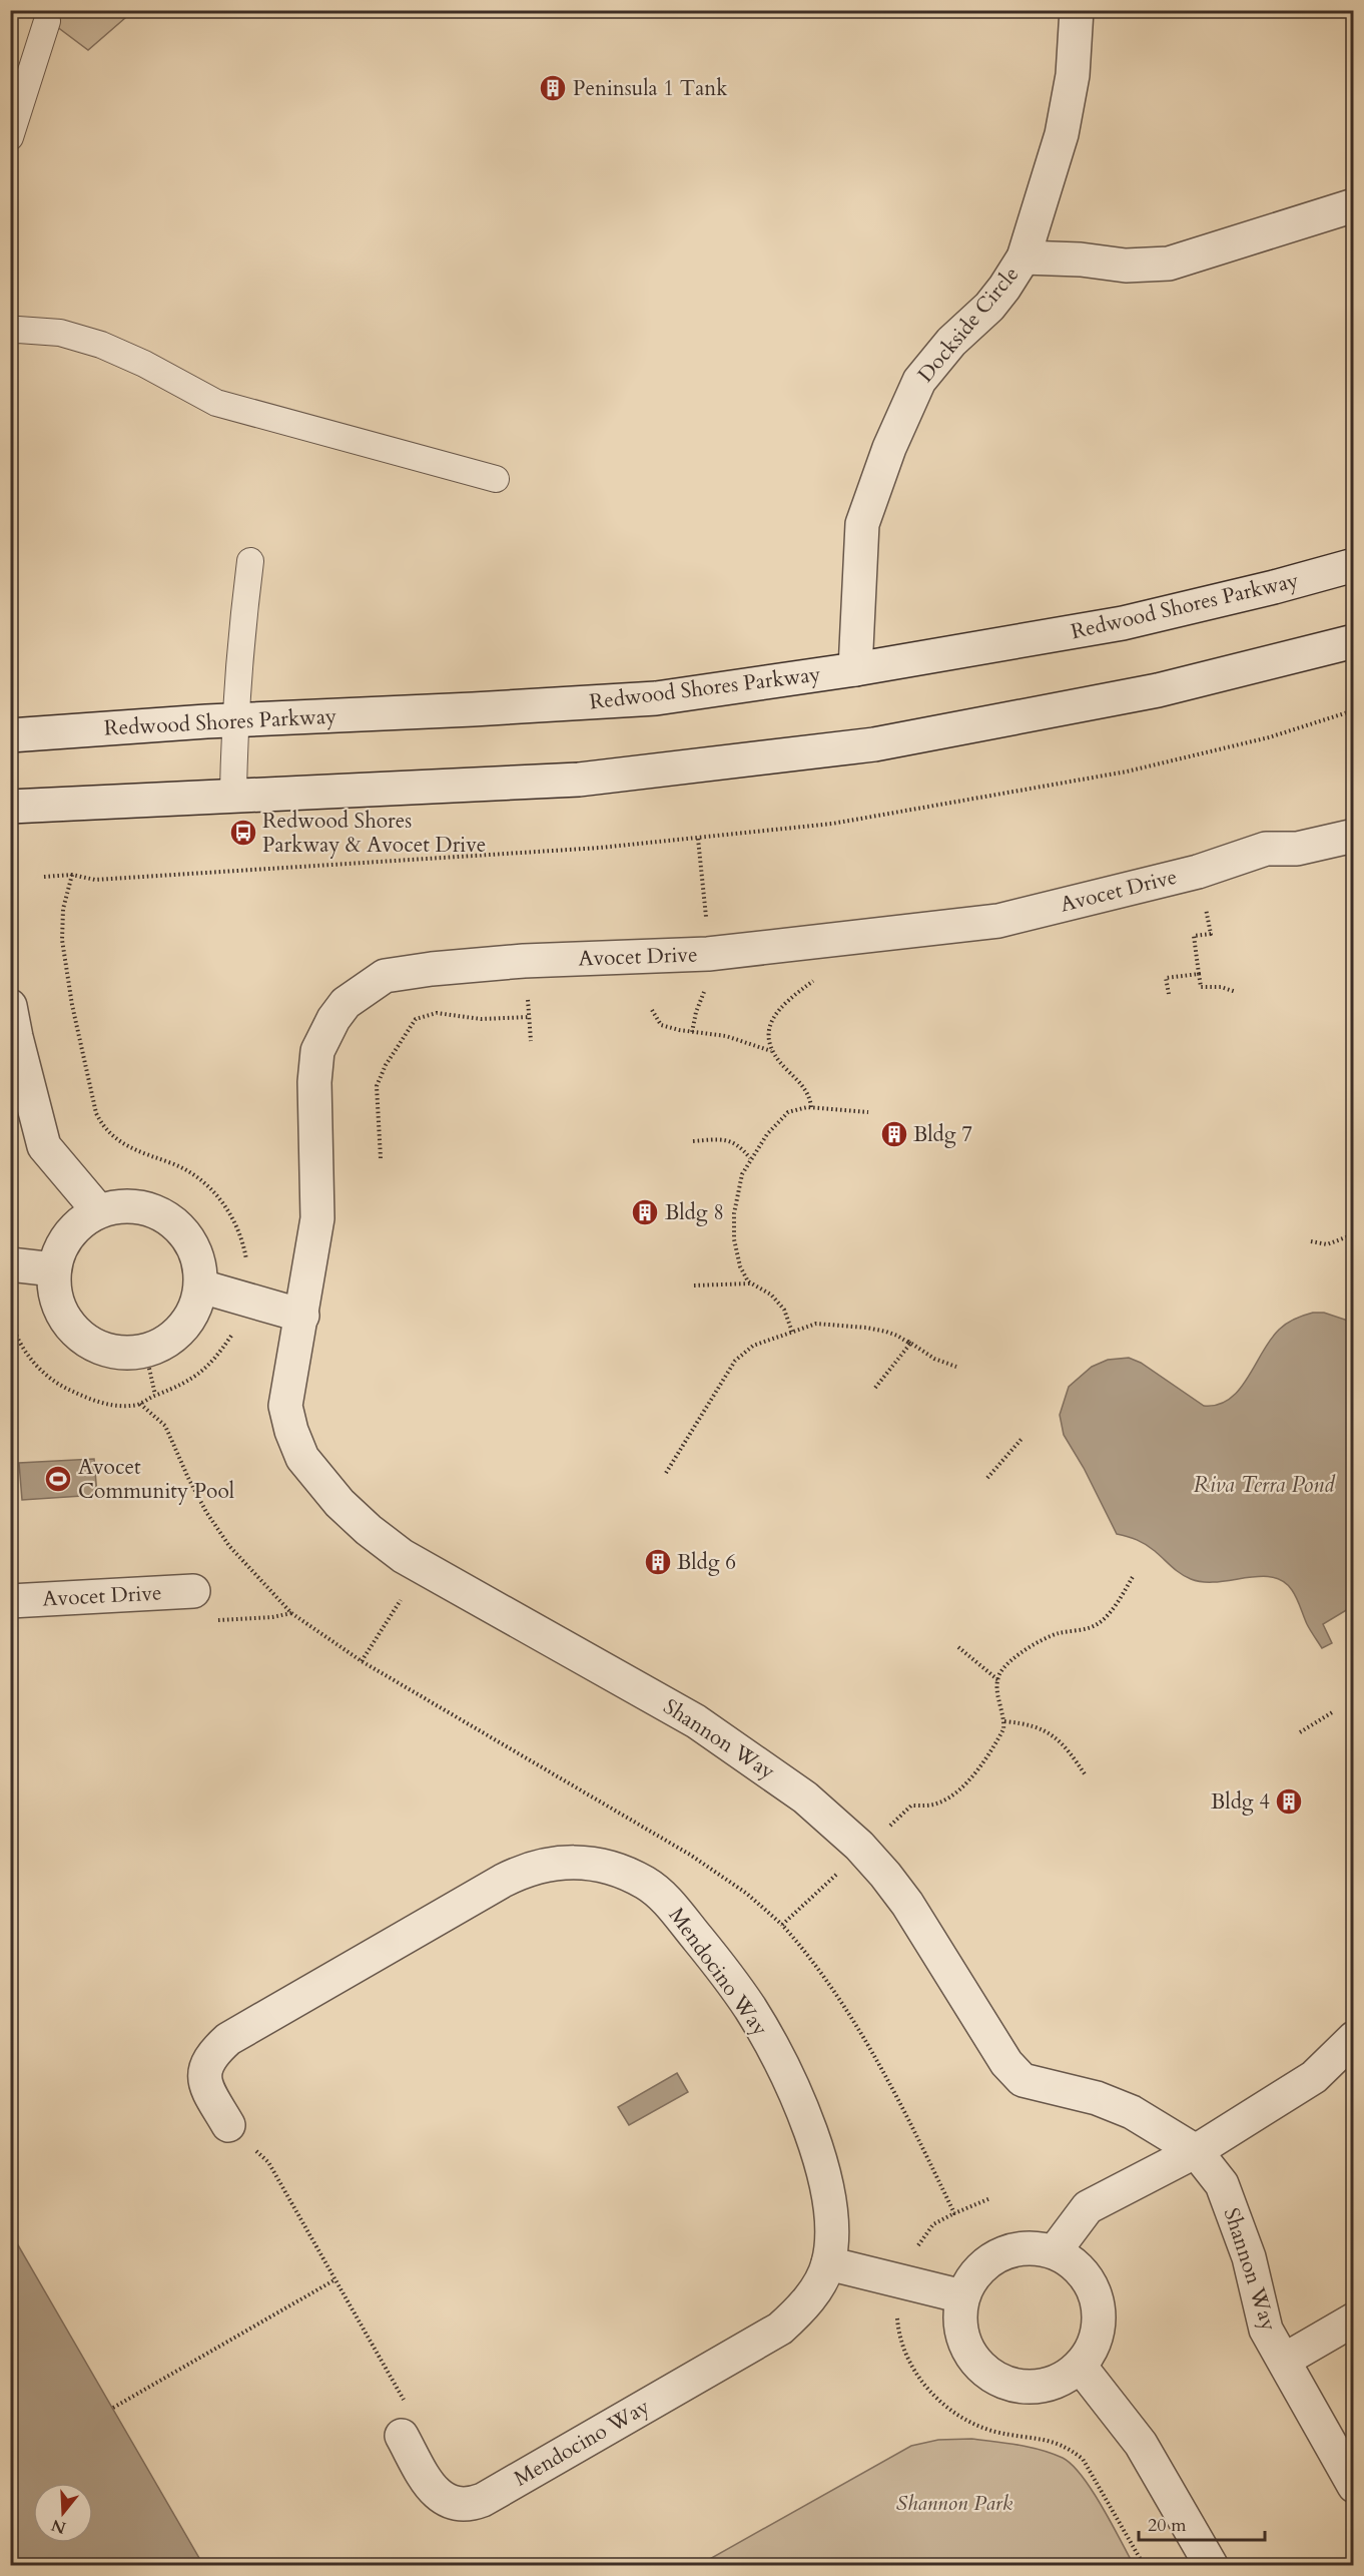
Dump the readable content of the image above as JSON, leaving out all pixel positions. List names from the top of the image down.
{
  "streets": {
    "street": [
      "Dockside Circle",
      "Redwood Shores Parkway",
      "Avocet Drive",
      "Shannon Way",
      "Mendocino Way"
    ]
  },
  "crossings": [
    ["Dockside Circle", "Redwood Shores Parkway"],
    ["Avocet Drive", "Shannon Way"]
  ],
  "water": ["Riva Terra Pond"],
  "parks": ["Shannon Park"],
  "places": {
    "building": [
      "Peninsula 1 Tank",
      "Bldg 7",
      "Bldg 8",
      "Bldg 6",
      "Bldg 4"
    ],
    "bus stop": ["Redwood Shores Parkway & Avocet Drive"],
    "sports": ["Avocet Community Pool"]
  },
  "scale_bar": "20 m",
  "north": "bottom"
}
